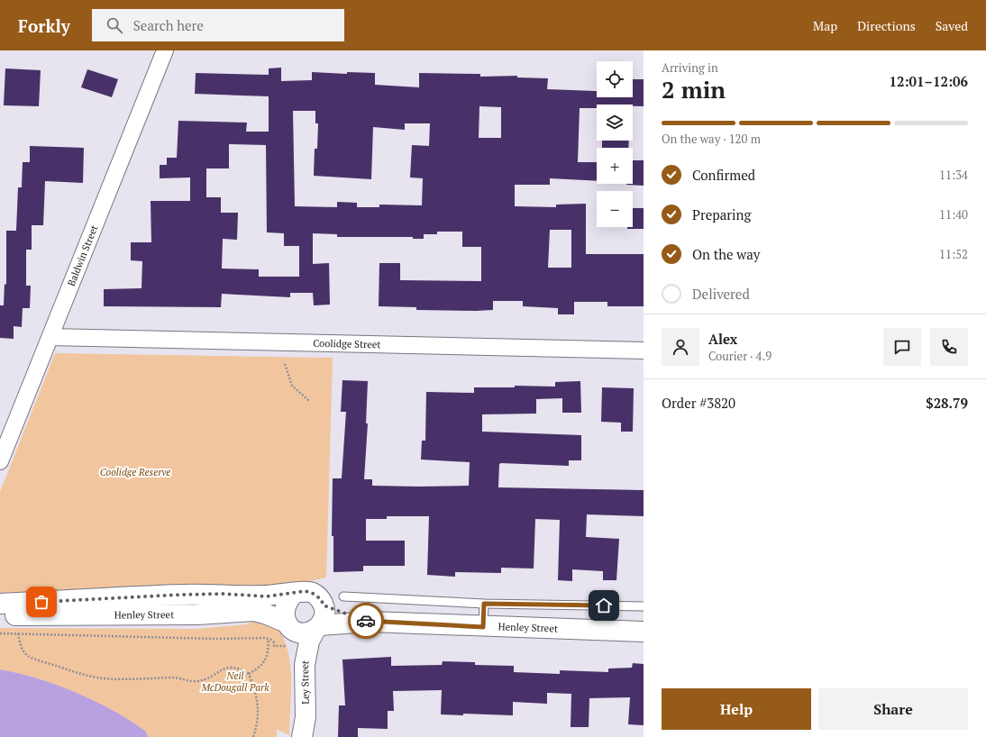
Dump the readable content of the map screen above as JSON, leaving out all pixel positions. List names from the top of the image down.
{
  "streets": {
    "street": [
      "Baldwin Street",
      "Coolidge Street",
      "Henley Street",
      "Ley Street"
    ]
  },
  "crossings": [
    ["Baldwin Street", "Coolidge Street"],
    ["Henley Street", "Ley Street"]
  ],
  "parks": ["Coolidge Reserve", "Neil McDougall Park"],
  "page": {
    "header": "Forkly",
    "search": "Search here",
    "nav": ["Map", "Directions", "Saved"],
    "heading": ["2 min", "Arriving in", "12:01–12:06"],
    "panel": [
      "Alex",
      "Courier · 4.9",
      "Order #3820",
      "$28.79"
    ],
    "map_buttons": ["+", "−"],
    "bar": "On the way · 120 m",
    "list": [
      ["Confirmed", "11:34"],
      ["Preparing", "11:40"],
      ["On the way", "11:52"],
      "Delivered"
    ],
    "buttons": ["Help", "Share"]
  }
}
